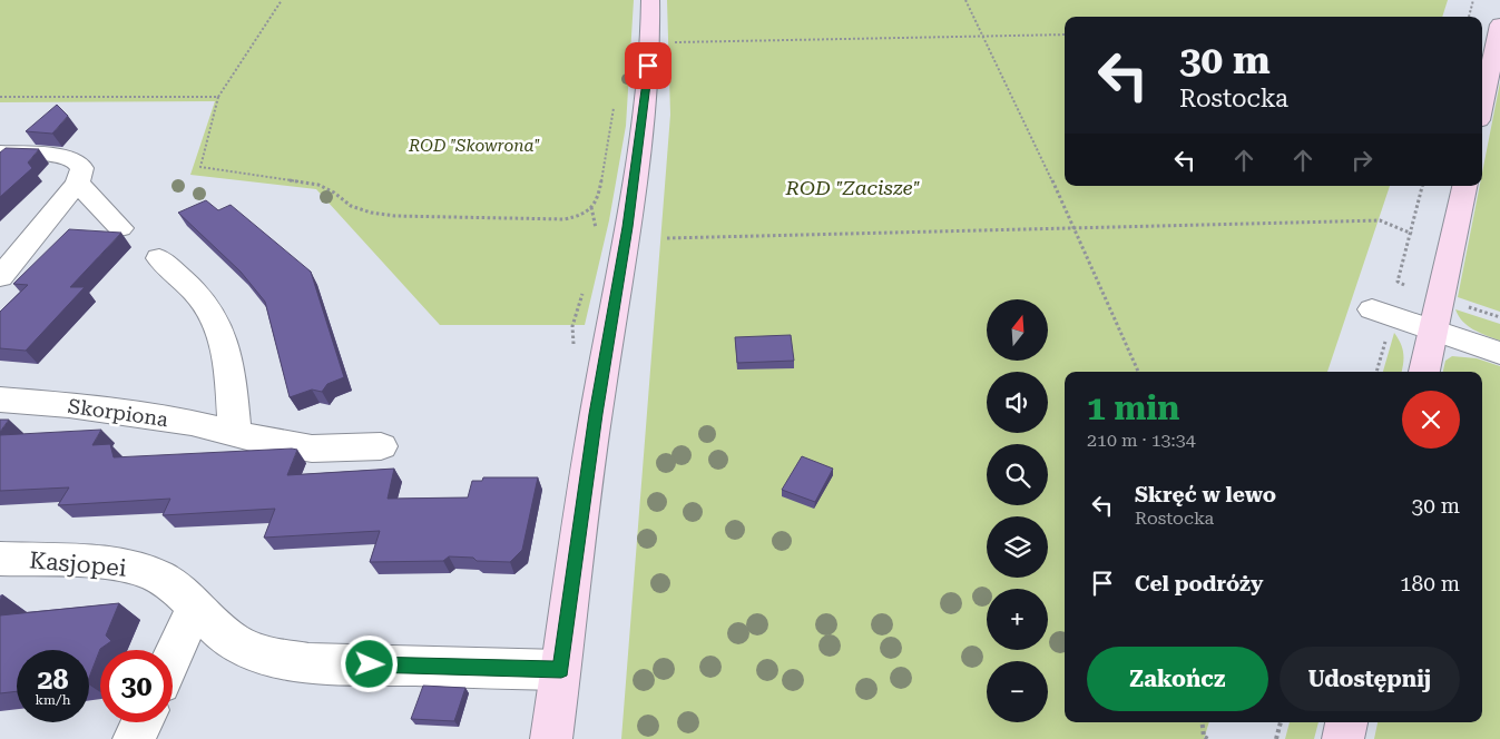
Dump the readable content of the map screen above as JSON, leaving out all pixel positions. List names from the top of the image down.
{
  "streets": {
    "street": ["Skorpiona", "Kasjopei"]
  },
  "parks": ["ROD \"Skowrona\"", "ROD \"Zacisze\""],
  "north": "top",
  "page": {
    "turn": ["30 m", "Rostocka"],
    "map_buttons": ["+", "−"],
    "heading": ["1 min", "210 m · 13:34"],
    "list": [
      {
        "name": "Skręć w lewo",
        "note": "Rostocka",
        "value": "30 m"
      },
      {
        "name": "Cel podróży",
        "value": "180 m"
      }
    ],
    "buttons": ["Zakończ", "Udostępnij"],
    "speed": "28 km/h",
    "limit": "30"
  }
}
